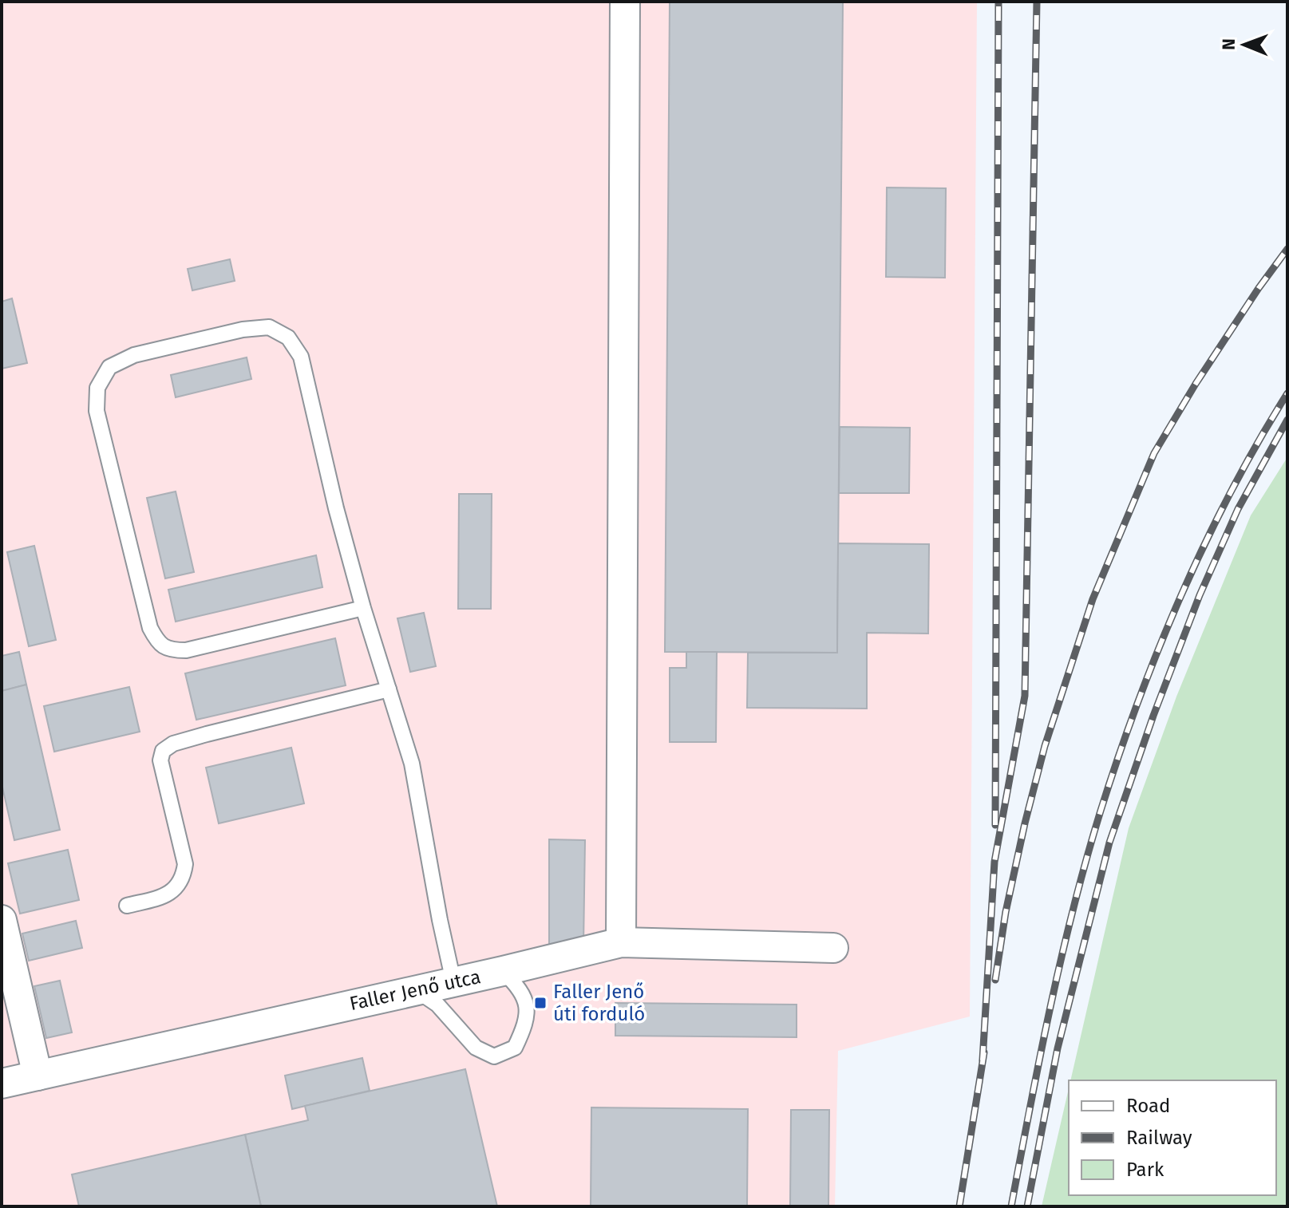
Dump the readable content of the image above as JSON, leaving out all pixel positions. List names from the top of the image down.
{
  "streets": {
    "street": ["Faller Jenő utca"]
  },
  "places": {
    "transit": ["Faller Jenő úti forduló"]
  },
  "legend": ["Road", "Railway", "Park"],
  "north": "left"
}
